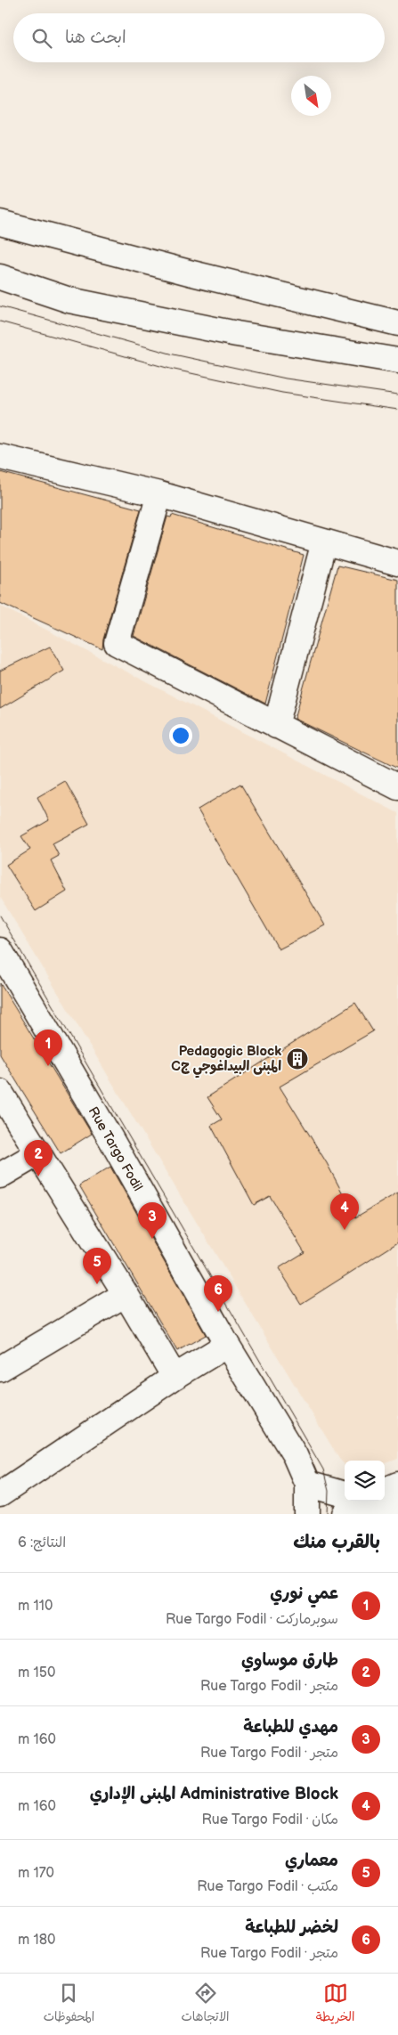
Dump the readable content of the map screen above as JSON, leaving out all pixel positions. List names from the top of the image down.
{
  "streets": {
    "main road": ["Rue Targo Fodil"]
  },
  "places": {
    "building": ["Pedagogic Block Cالمبنى البيداغوجي ج"]
  },
  "north": "bottom right",
  "page": {
    "search": "ابحث هنا",
    "pins": [
      "1",
      "2",
      "4",
      "3",
      "5",
      "6"
    ],
    "heading": ["بالقرب منك", "النتائج: 6"],
    "list": [
      {
        "mark": "1",
        "name": "عمي نوري",
        "note": "سوبرماركت · Rue Targo Fodil",
        "value": "110 m"
      },
      {
        "mark": "2",
        "name": "طارق موساوي",
        "note": "متجر · Rue Targo Fodil",
        "value": "150 m"
      },
      {
        "mark": "3",
        "name": "مهدي للطباعة",
        "note": "متجر · Rue Targo Fodil",
        "value": "160 m"
      },
      {
        "mark": "4",
        "name": "Administrative Block المبنى الإداري",
        "note": "مكان · Rue Targo Fodil",
        "value": "160 m"
      },
      {
        "mark": "5",
        "name": "معماري",
        "note": "مكتب · Rue Targo Fodil",
        "value": "170 m"
      },
      {
        "mark": "6",
        "name": "لخضر للطباعة",
        "note": "متجر · Rue Targo Fodil",
        "value": "180 m"
      }
    ],
    "nav": ["الخريطة", "الاتجاهات", "المحفوظات"]
  }
}
